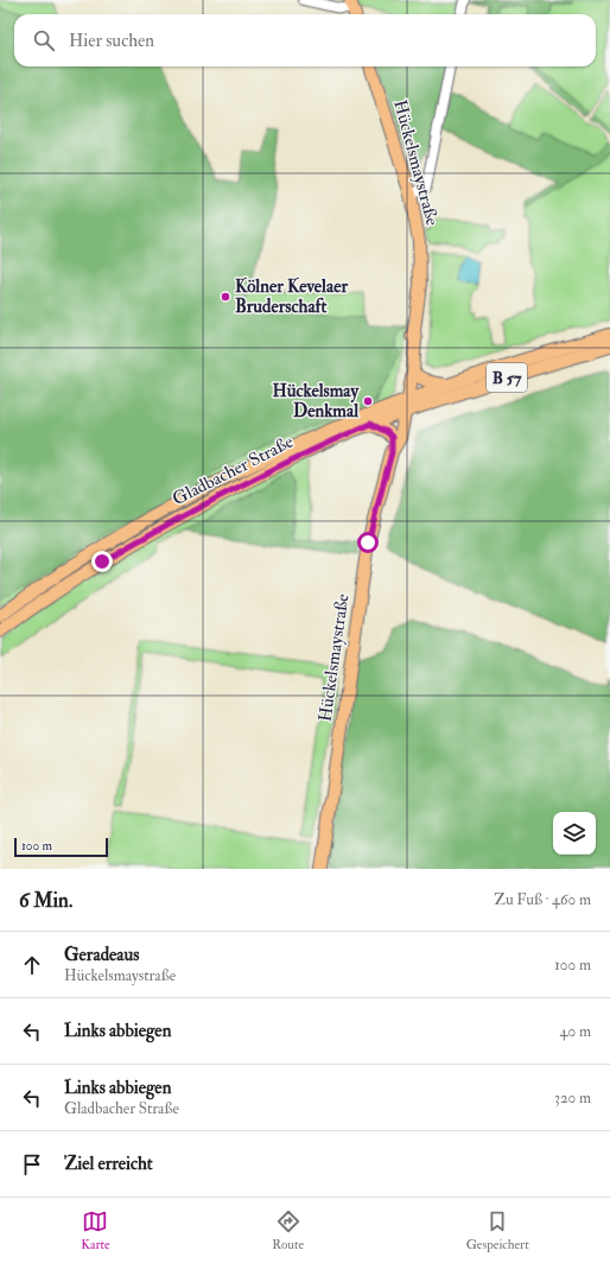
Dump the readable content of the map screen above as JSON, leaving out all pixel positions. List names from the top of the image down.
{
  "streets": {
    "main road": ["Hückelsmaystraße", "B 57", "Gladbacher Straße"]
  },
  "crossings": [
    ["Hückelsmaystraße", "Gladbacher Straße"]
  ],
  "places": ["Kölner Kevelaer Bruderschaft", "Hückelsmay Denkmal"],
  "scale_bar": "100 m",
  "page": {
    "search": "Hier suchen",
    "scale": "100 m",
    "heading": ["6 Min.", "Zu Fuß · 460 m"],
    "list": [
      ["Geradeaus", "Hückelsmaystraße", "100 m"],
      ["Links abbiegen", "40 m"],
      ["Links abbiegen", "Gladbacher Straße", "320 m"],
      "Ziel erreicht"
    ],
    "nav": ["Karte", "Route", "Gespeichert"]
  }
}
